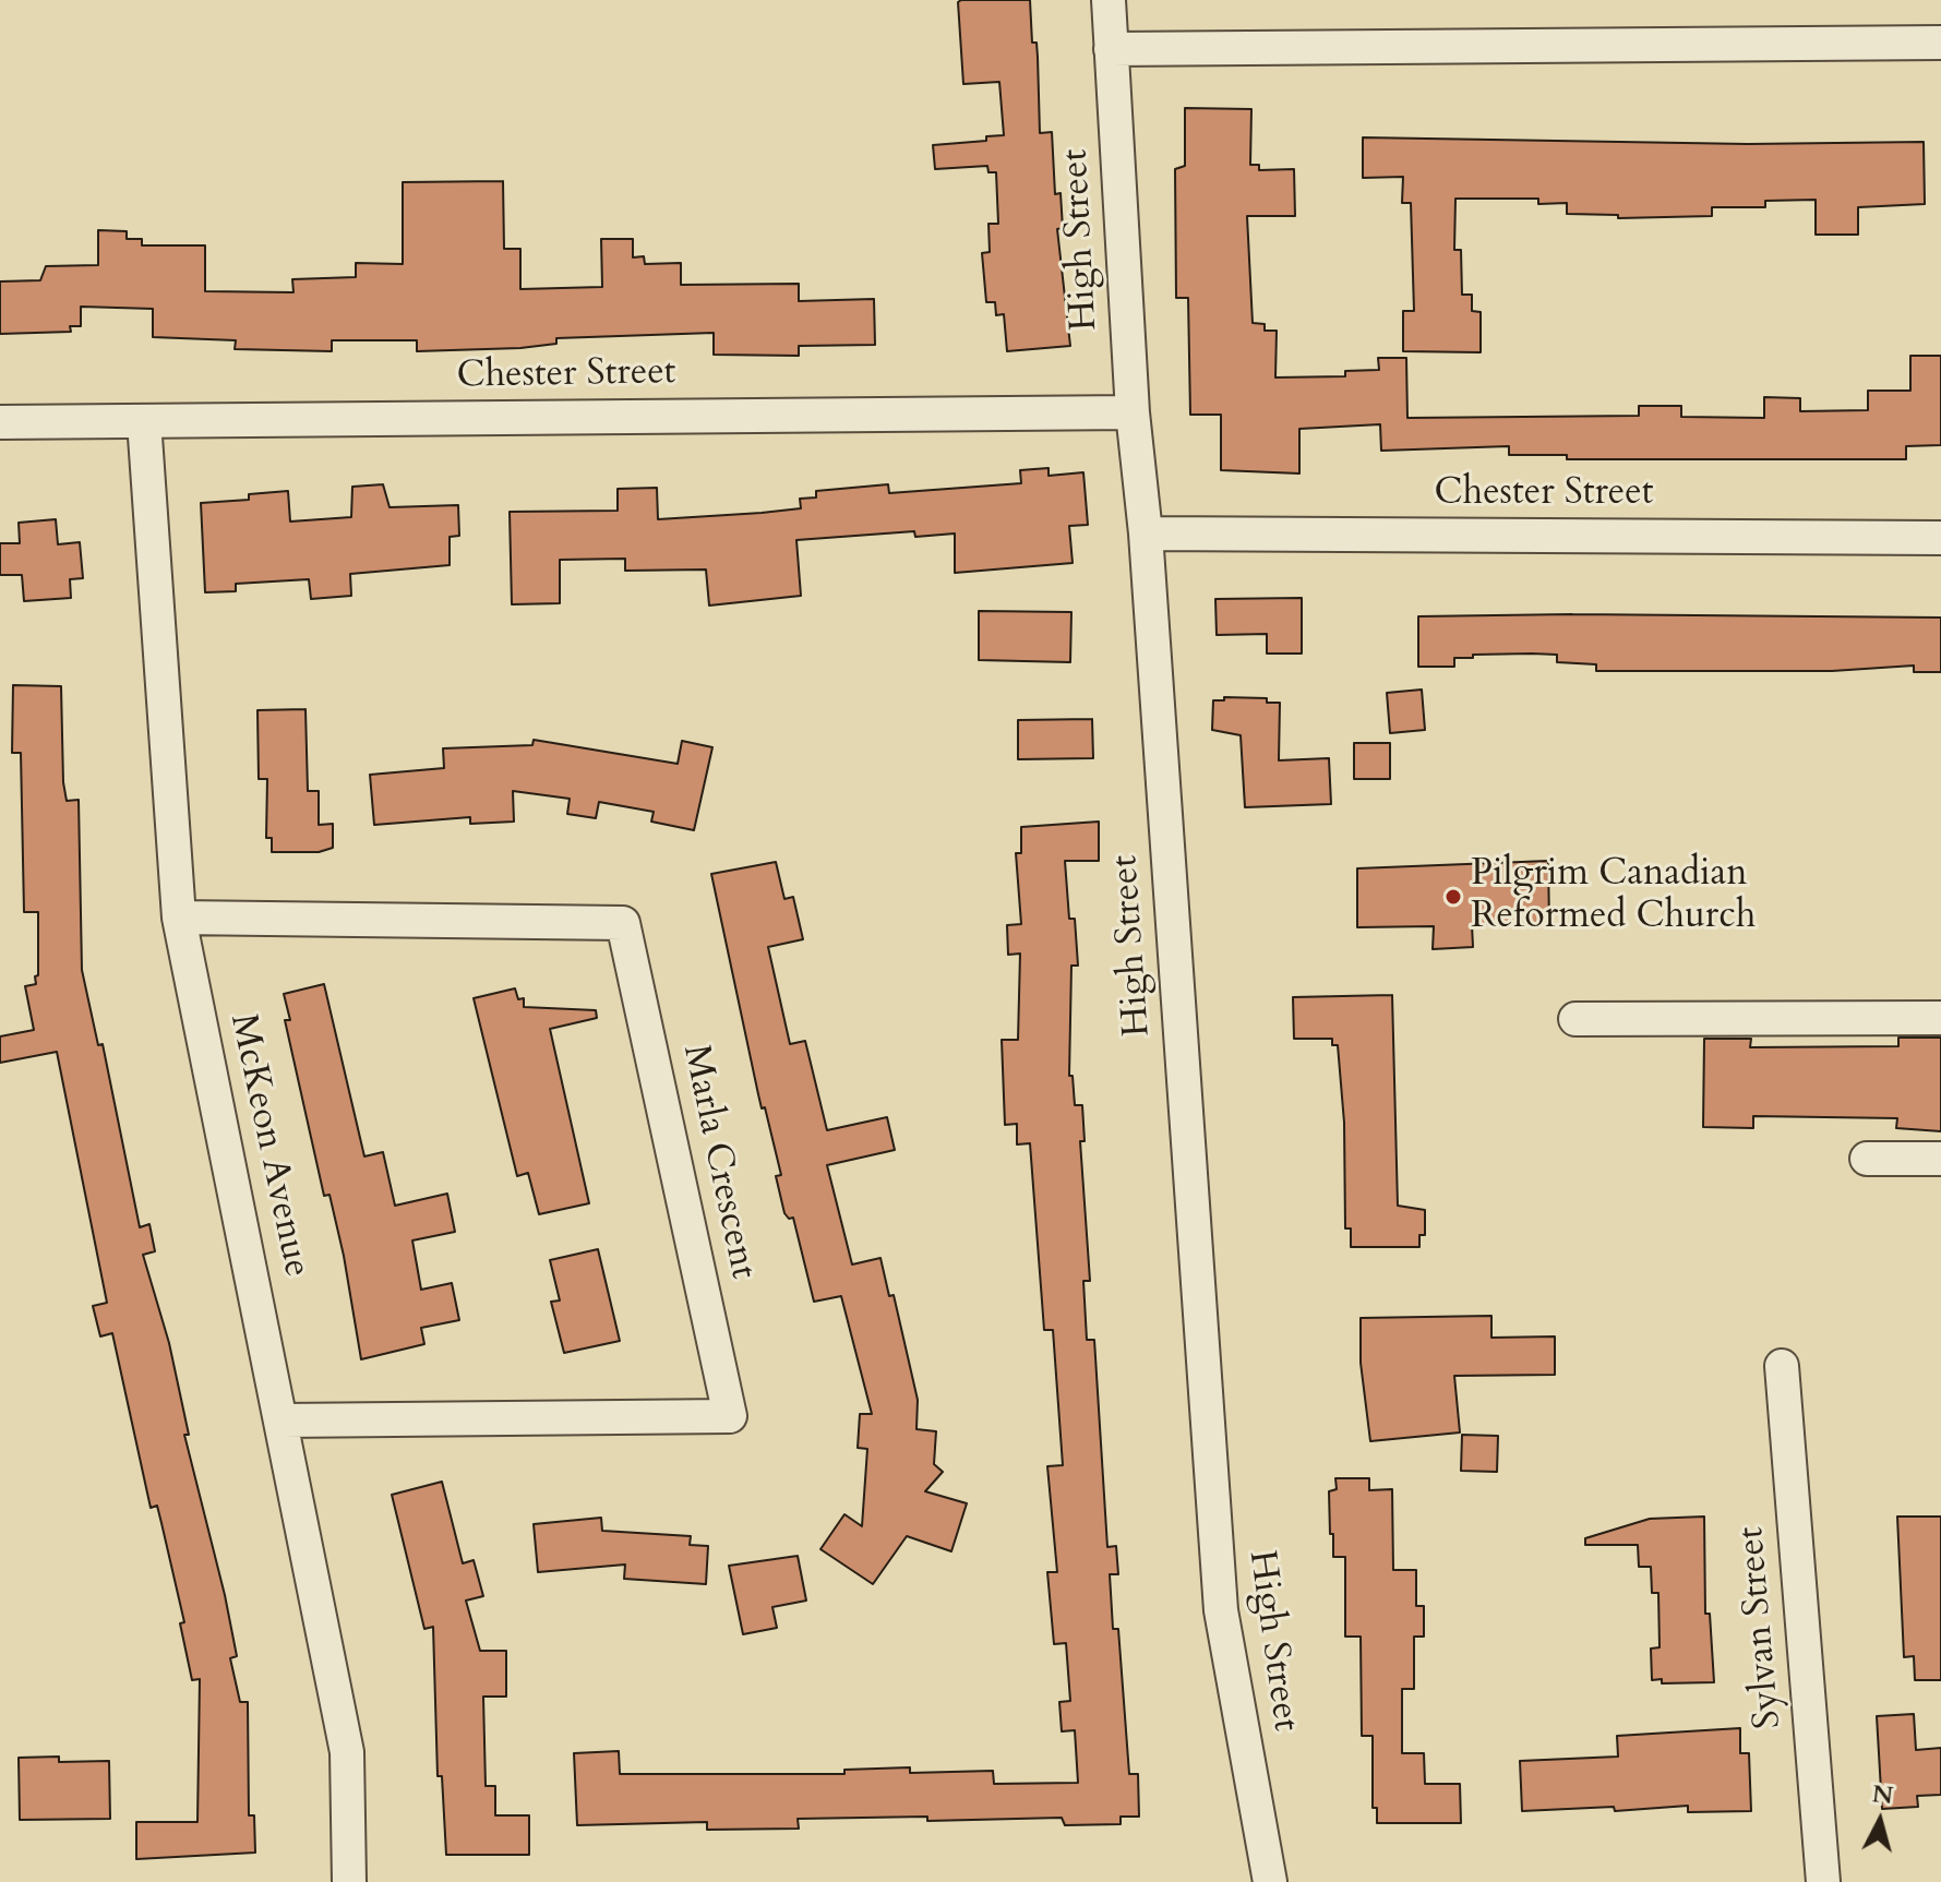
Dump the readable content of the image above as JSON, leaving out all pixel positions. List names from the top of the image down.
{
  "streets": {
    "street": [
      "High Street",
      "Chester Street",
      "McKeon Avenue",
      "Marla Crescent",
      "Sylvan Street"
    ]
  },
  "crossings": [
    ["High Street", "Chester Street"],
    ["Chester Street", "McKeon Avenue"],
    ["McKeon Avenue", "Marla Crescent"]
  ],
  "places": ["Pilgrim Canadian Reformed Church"],
  "north": "top"
}
